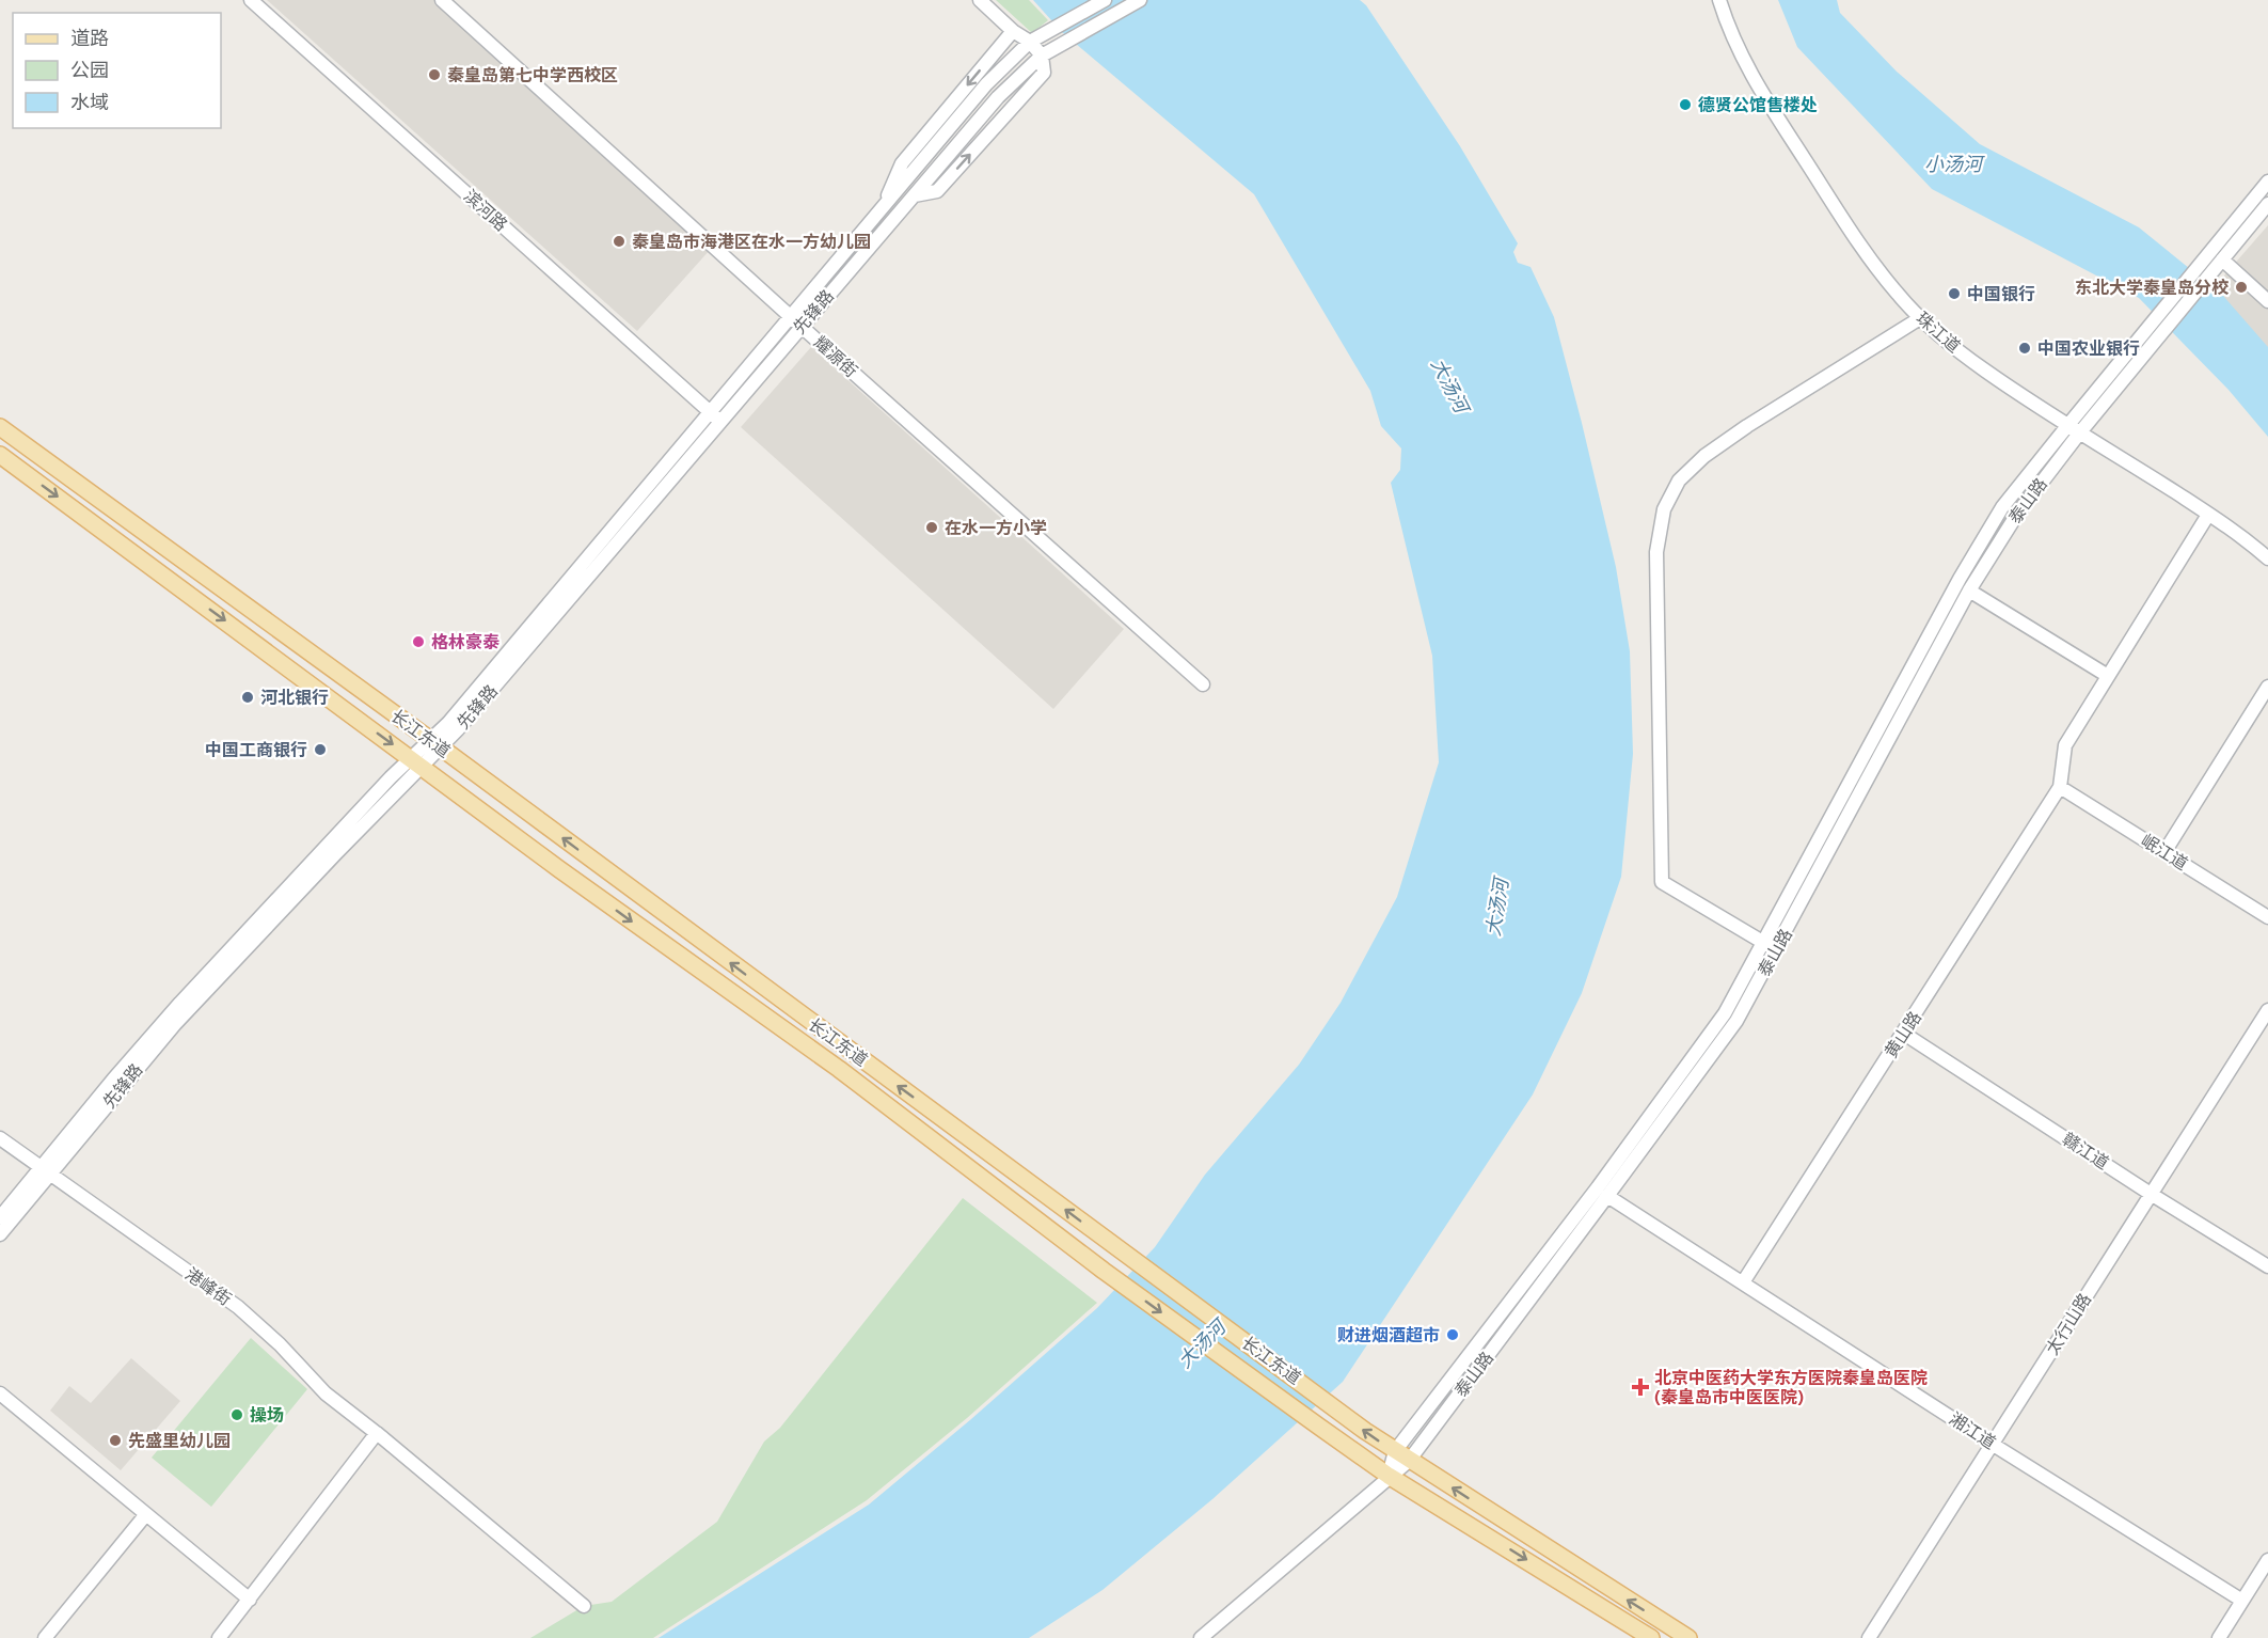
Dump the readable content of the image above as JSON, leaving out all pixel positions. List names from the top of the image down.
{
  "streets": {
    "main road": ["长江东道"],
    "street": [
      "滨河路",
      "先锋路",
      "珠江道",
      "耀源街",
      "泰山路",
      "岷江道",
      "黄山路",
      "赣江道",
      "港峰街",
      "太行山路",
      "湘江道"
    ]
  },
  "crossings": [
    ["滨河路", "先锋路"],
    ["先锋路", "耀源街"],
    ["先锋路", "长江东道"],
    ["先锋路", "港峰街"],
    ["珠江道", "泰山路"],
    ["泰山路", "长江东道"],
    ["泰山路", "湘江道"],
    ["岷江道", "黄山路"],
    ["黄山路", "赣江道"],
    ["黄山路", "湘江道"],
    ["赣江道", "太行山路"],
    ["太行山路", "湘江道"]
  ],
  "water": ["小汤河", "大汤河"],
  "places": {
    "other": [
      "秦皇岛第七中学西校区",
      "德贤公馆售楼处",
      "秦皇岛市海港区在水一方幼儿园",
      "东北大学秦皇岛分校",
      "中国银行",
      "中国农业银行",
      "在水一方小学",
      "格林豪泰",
      "河北银行",
      "中国工商银行",
      "财进烟酒超市",
      "操场",
      "先盛里幼儿园"
    ],
    "health": ["北京中医药大学东方医院秦皇岛医院 (秦皇岛市中医医院)"]
  },
  "legend": ["道路", "公园", "水域"]
}
